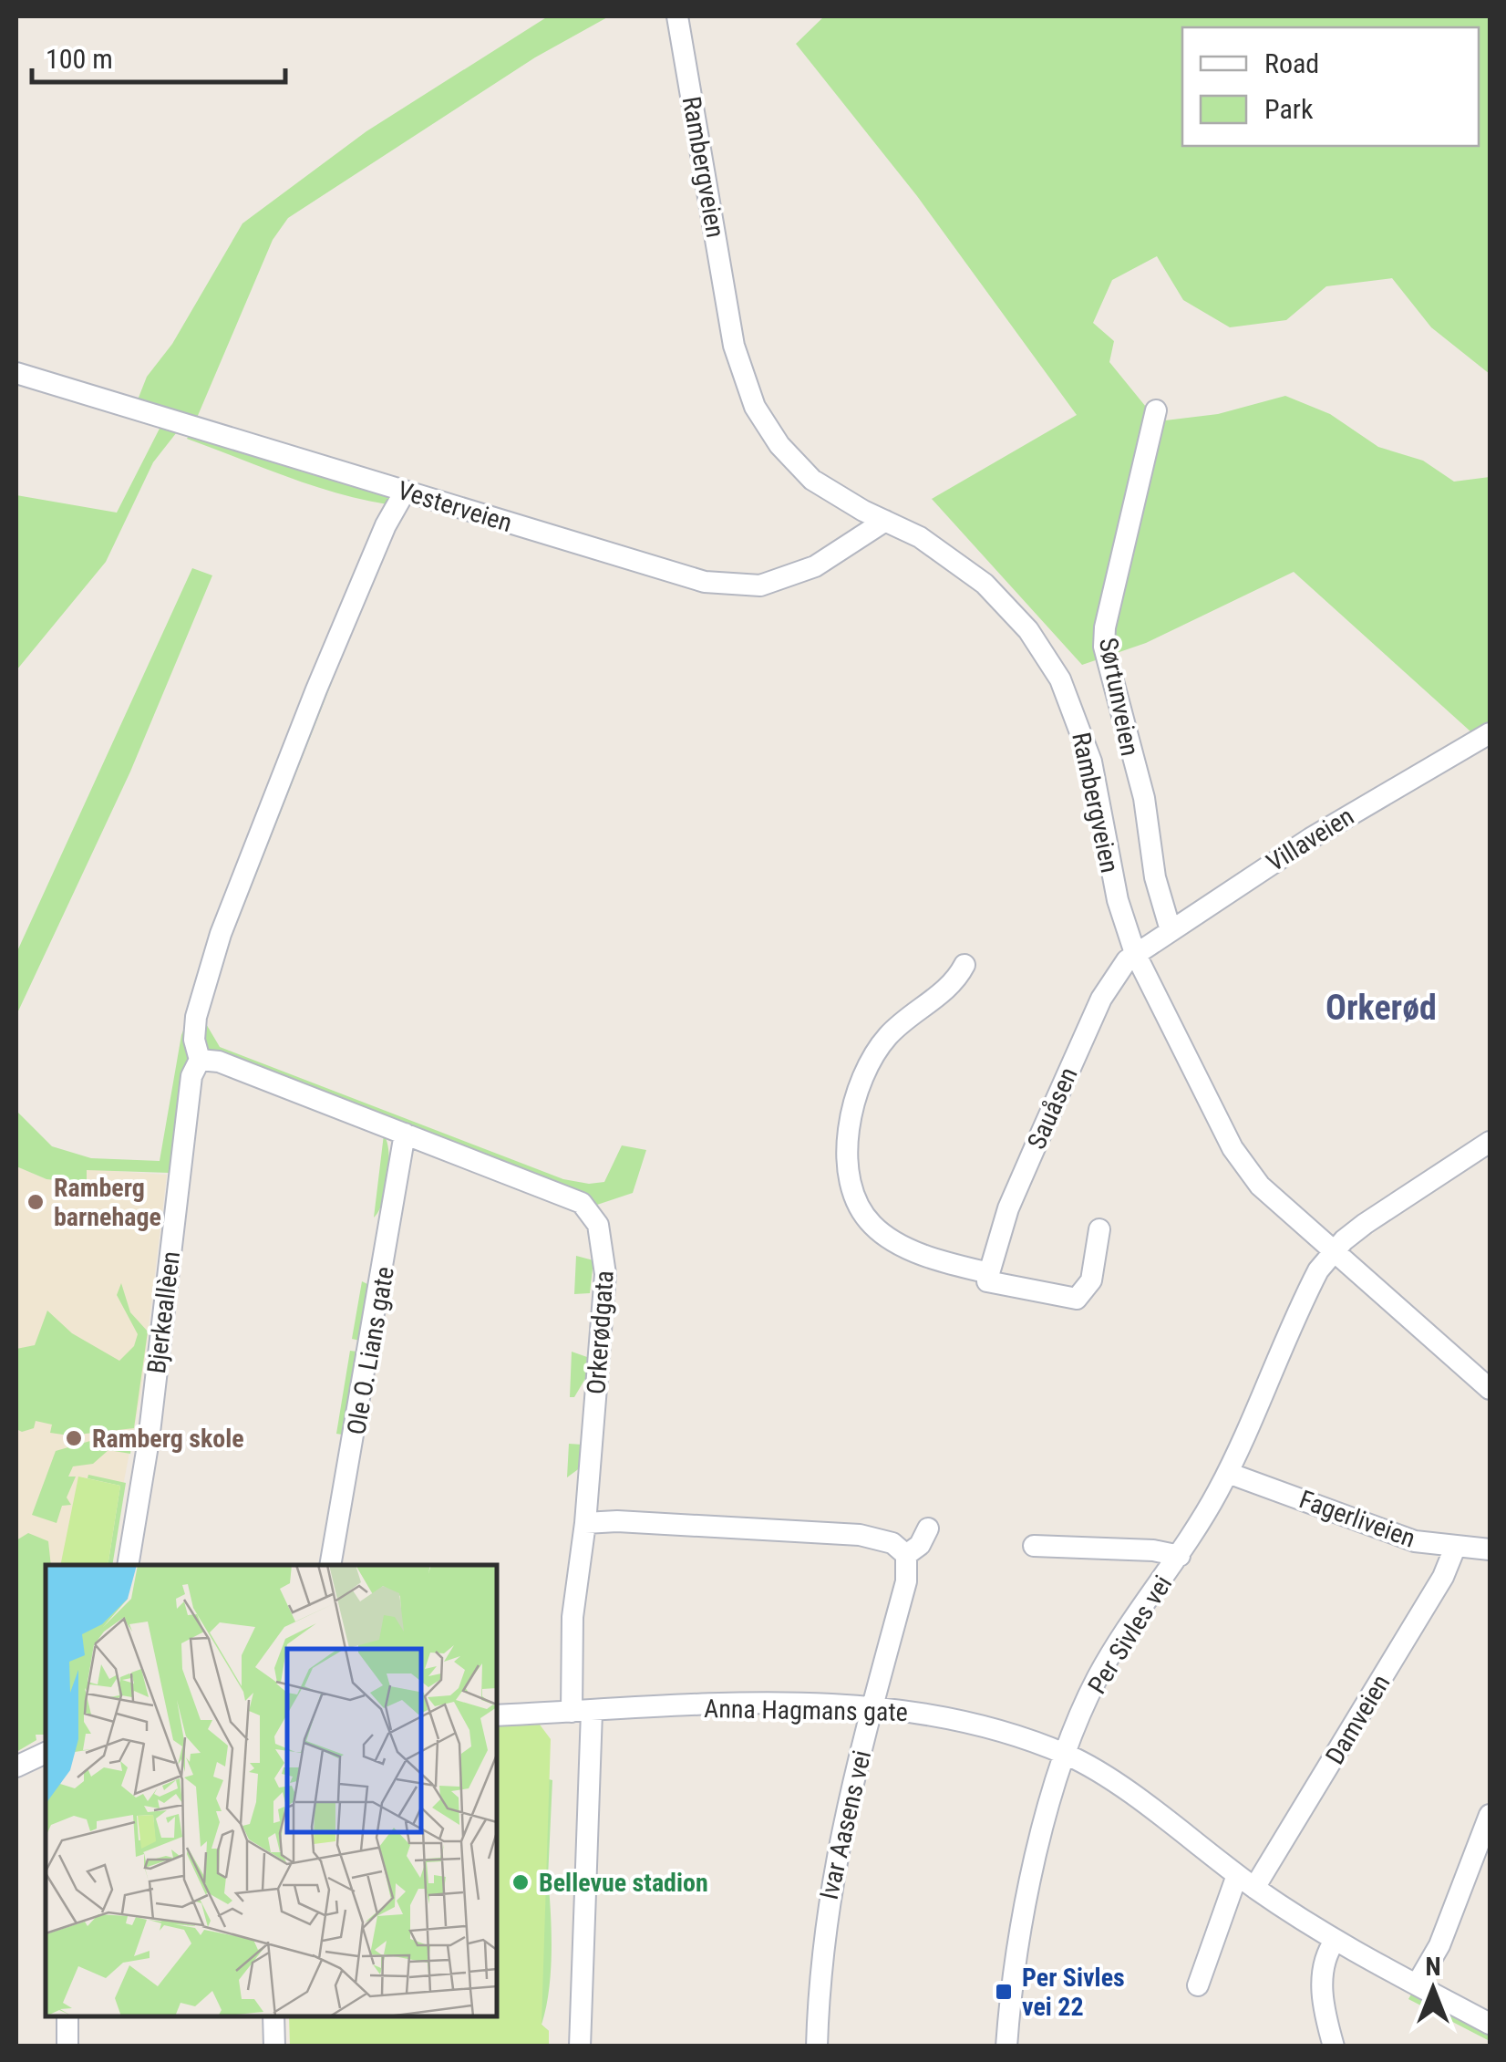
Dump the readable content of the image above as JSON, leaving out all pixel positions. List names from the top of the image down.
{
  "streets": {
    "street": [
      "Rambergveien",
      "Vesterveien",
      "Sørtunveien",
      "Villaveien",
      "Sauåsen",
      "Bjerkeallèen",
      "Orkerødgata",
      "Ole O. Lians gate",
      "Fagerliveien",
      "Per Sivles vei",
      "Anna Hagmans gate",
      "Damveien",
      "Ivar Aasens vei"
    ]
  },
  "crossings": [
    ["Rambergveien", "Vesterveien"],
    ["Rambergveien", "Villaveien"],
    ["Rambergveien", "Sauåsen"],
    ["Rambergveien", "Per Sivles vei"],
    ["Vesterveien", "Bjerkeallèen"],
    ["Sørtunveien", "Villaveien"],
    ["Villaveien", "Sauåsen"],
    ["Bjerkeallèen", "Orkerødgata"],
    ["Orkerødgata", "Ole O. Lians gate"],
    ["Orkerødgata", "Anna Hagmans gate"],
    ["Fagerliveien", "Per Sivles vei"],
    ["Fagerliveien", "Damveien"],
    ["Per Sivles vei", "Anna Hagmans gate"],
    ["Anna Hagmans gate", "Damveien"],
    ["Anna Hagmans gate", "Ivar Aasens vei"]
  ],
  "districts": ["Orkerød"],
  "places": {
    "other": ["Ramberg barnehage", "Ramberg skole", "Bellevue stadion"],
    "transit": ["Per Sivles vei 22"]
  },
  "legend": ["Road", "Park"],
  "scale_bar": "100 m",
  "north": "top"
}
